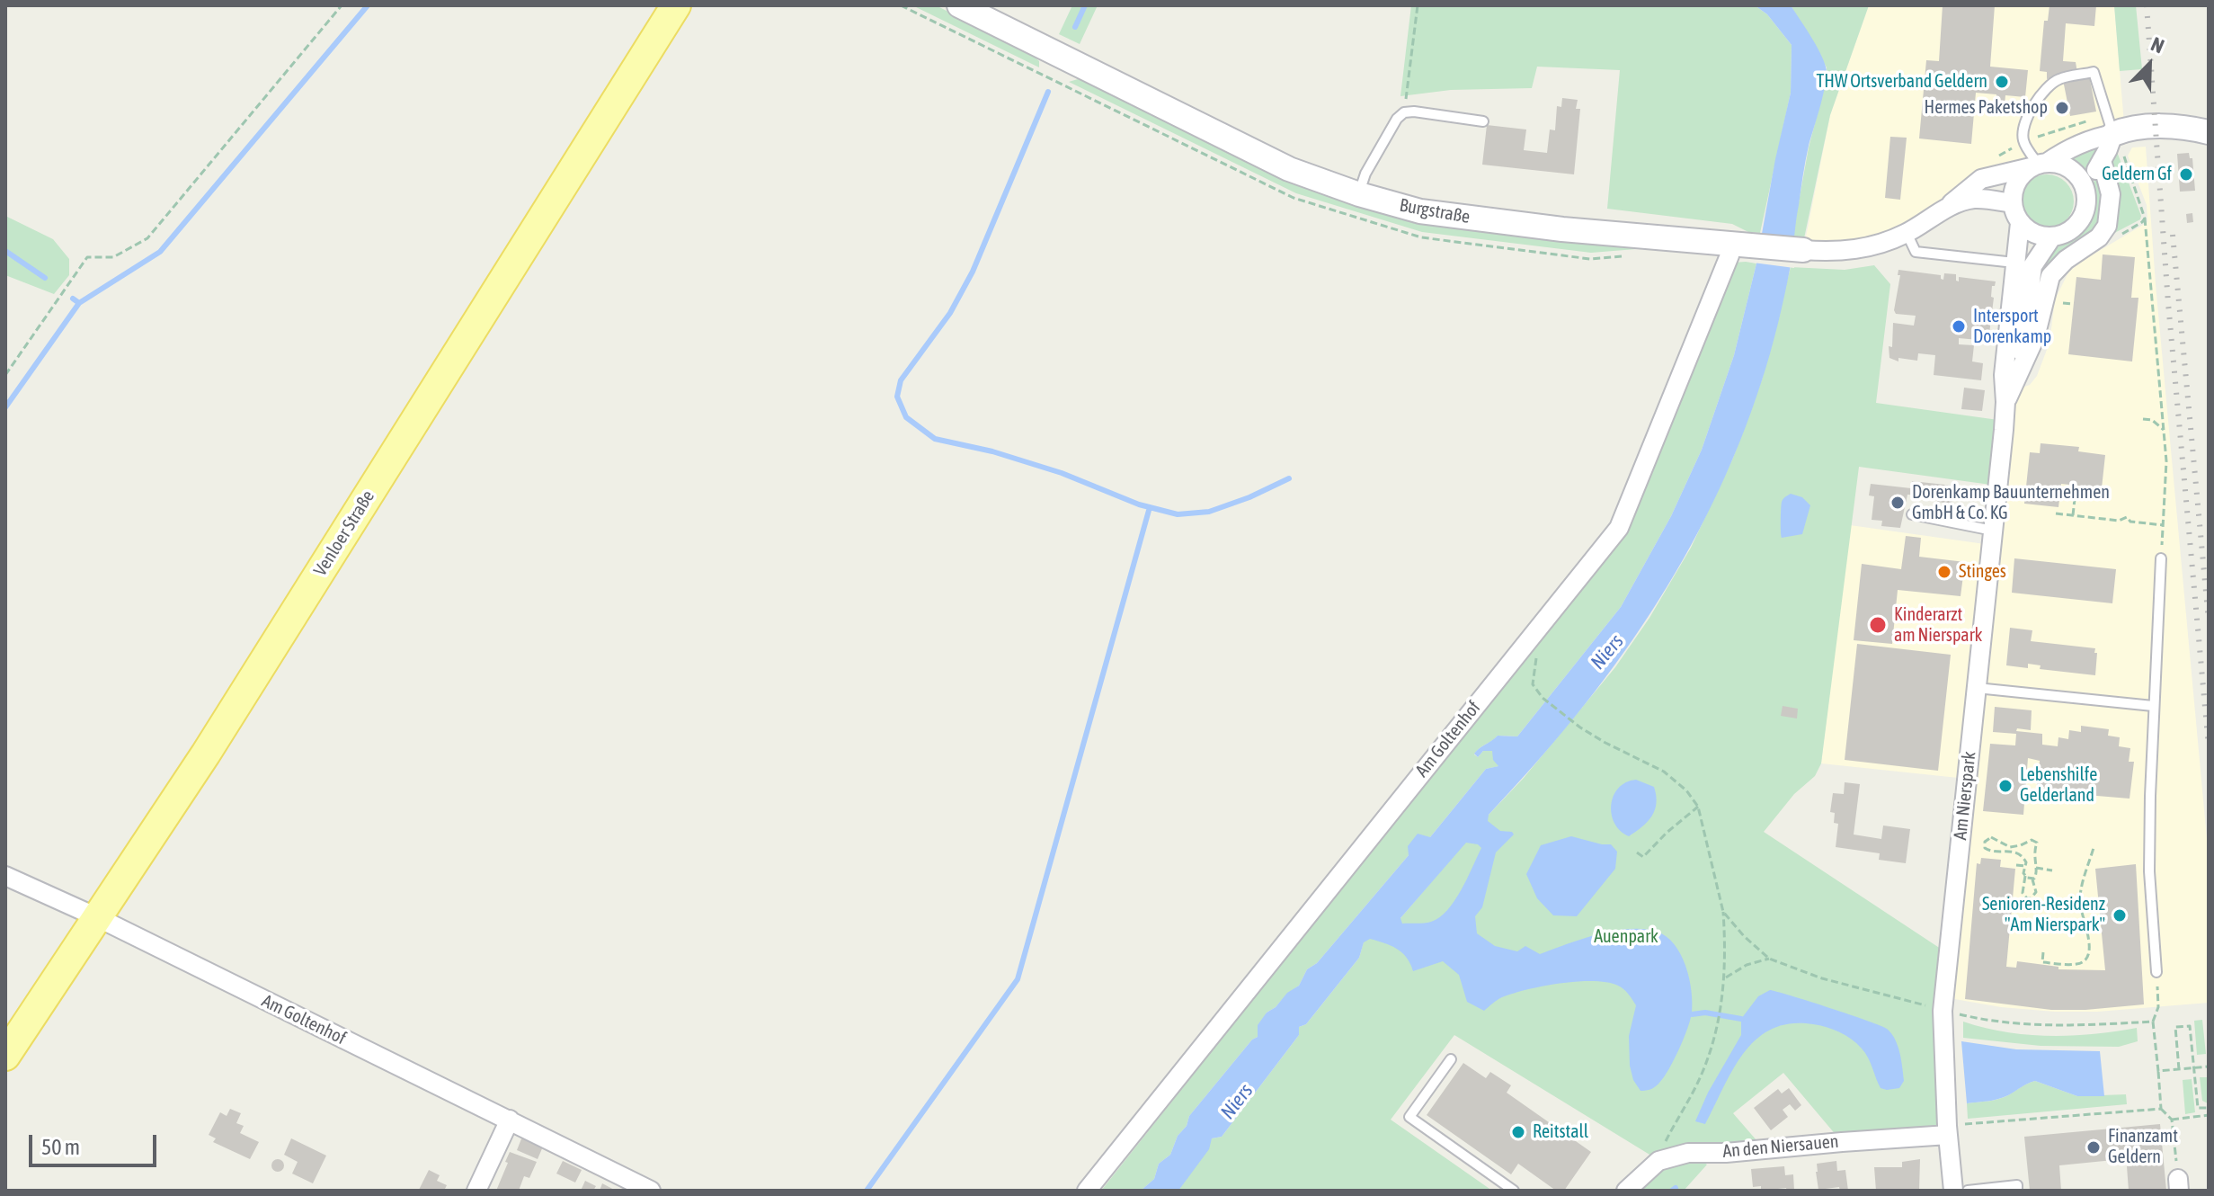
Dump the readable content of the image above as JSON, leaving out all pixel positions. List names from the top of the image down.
{
  "streets": {
    "main road": ["Venloer Straße"],
    "street": [
      "Burgstraße",
      "Am Goltenhof",
      "Am Nierspark",
      "An den Niersauen"
    ]
  },
  "crossings": [
    ["Burgstraße", "Am Goltenhof"],
    ["Burgstraße", "Am Nierspark"],
    ["Venloer Straße", "Am Goltenhof"],
    ["Am Nierspark", "An den Niersauen"]
  ],
  "water": ["Niers"],
  "parks": ["Auenpark"],
  "places": [
    "THW Ortsverband Geldern",
    "Hermes Paketshop",
    "Geldern Gf",
    "Intersport Dorenkamp",
    "Dorenkamp Bauunternehmen GmbH & Co. KG",
    "Stinges",
    "Kinderarzt am Nierspark",
    "Lebenshilfe Gelderland",
    "Senioren-Residenz \"Am Nierspark\"",
    "Reitstall",
    "Finanzamt Geldern"
  ],
  "scale_bar": "50 m",
  "north": "top right"
}
